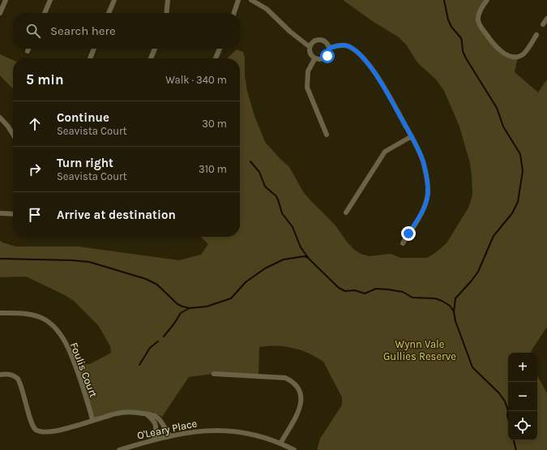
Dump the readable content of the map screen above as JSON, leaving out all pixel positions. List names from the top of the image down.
{
  "streets": {
    "street": ["Foulis Court", "O'Leary Place"]
  },
  "parks": ["Wynn Vale Gullies Reserve"],
  "page": {
    "search": "Search here",
    "heading": ["5 min", "Walk · 340 m"],
    "list": [
      ["Continue", "Seavista Court", "30 m"],
      ["Turn right", "Seavista Court", "310 m"],
      "Arrive at destination"
    ],
    "map_buttons": ["+", "−"]
  }
}
